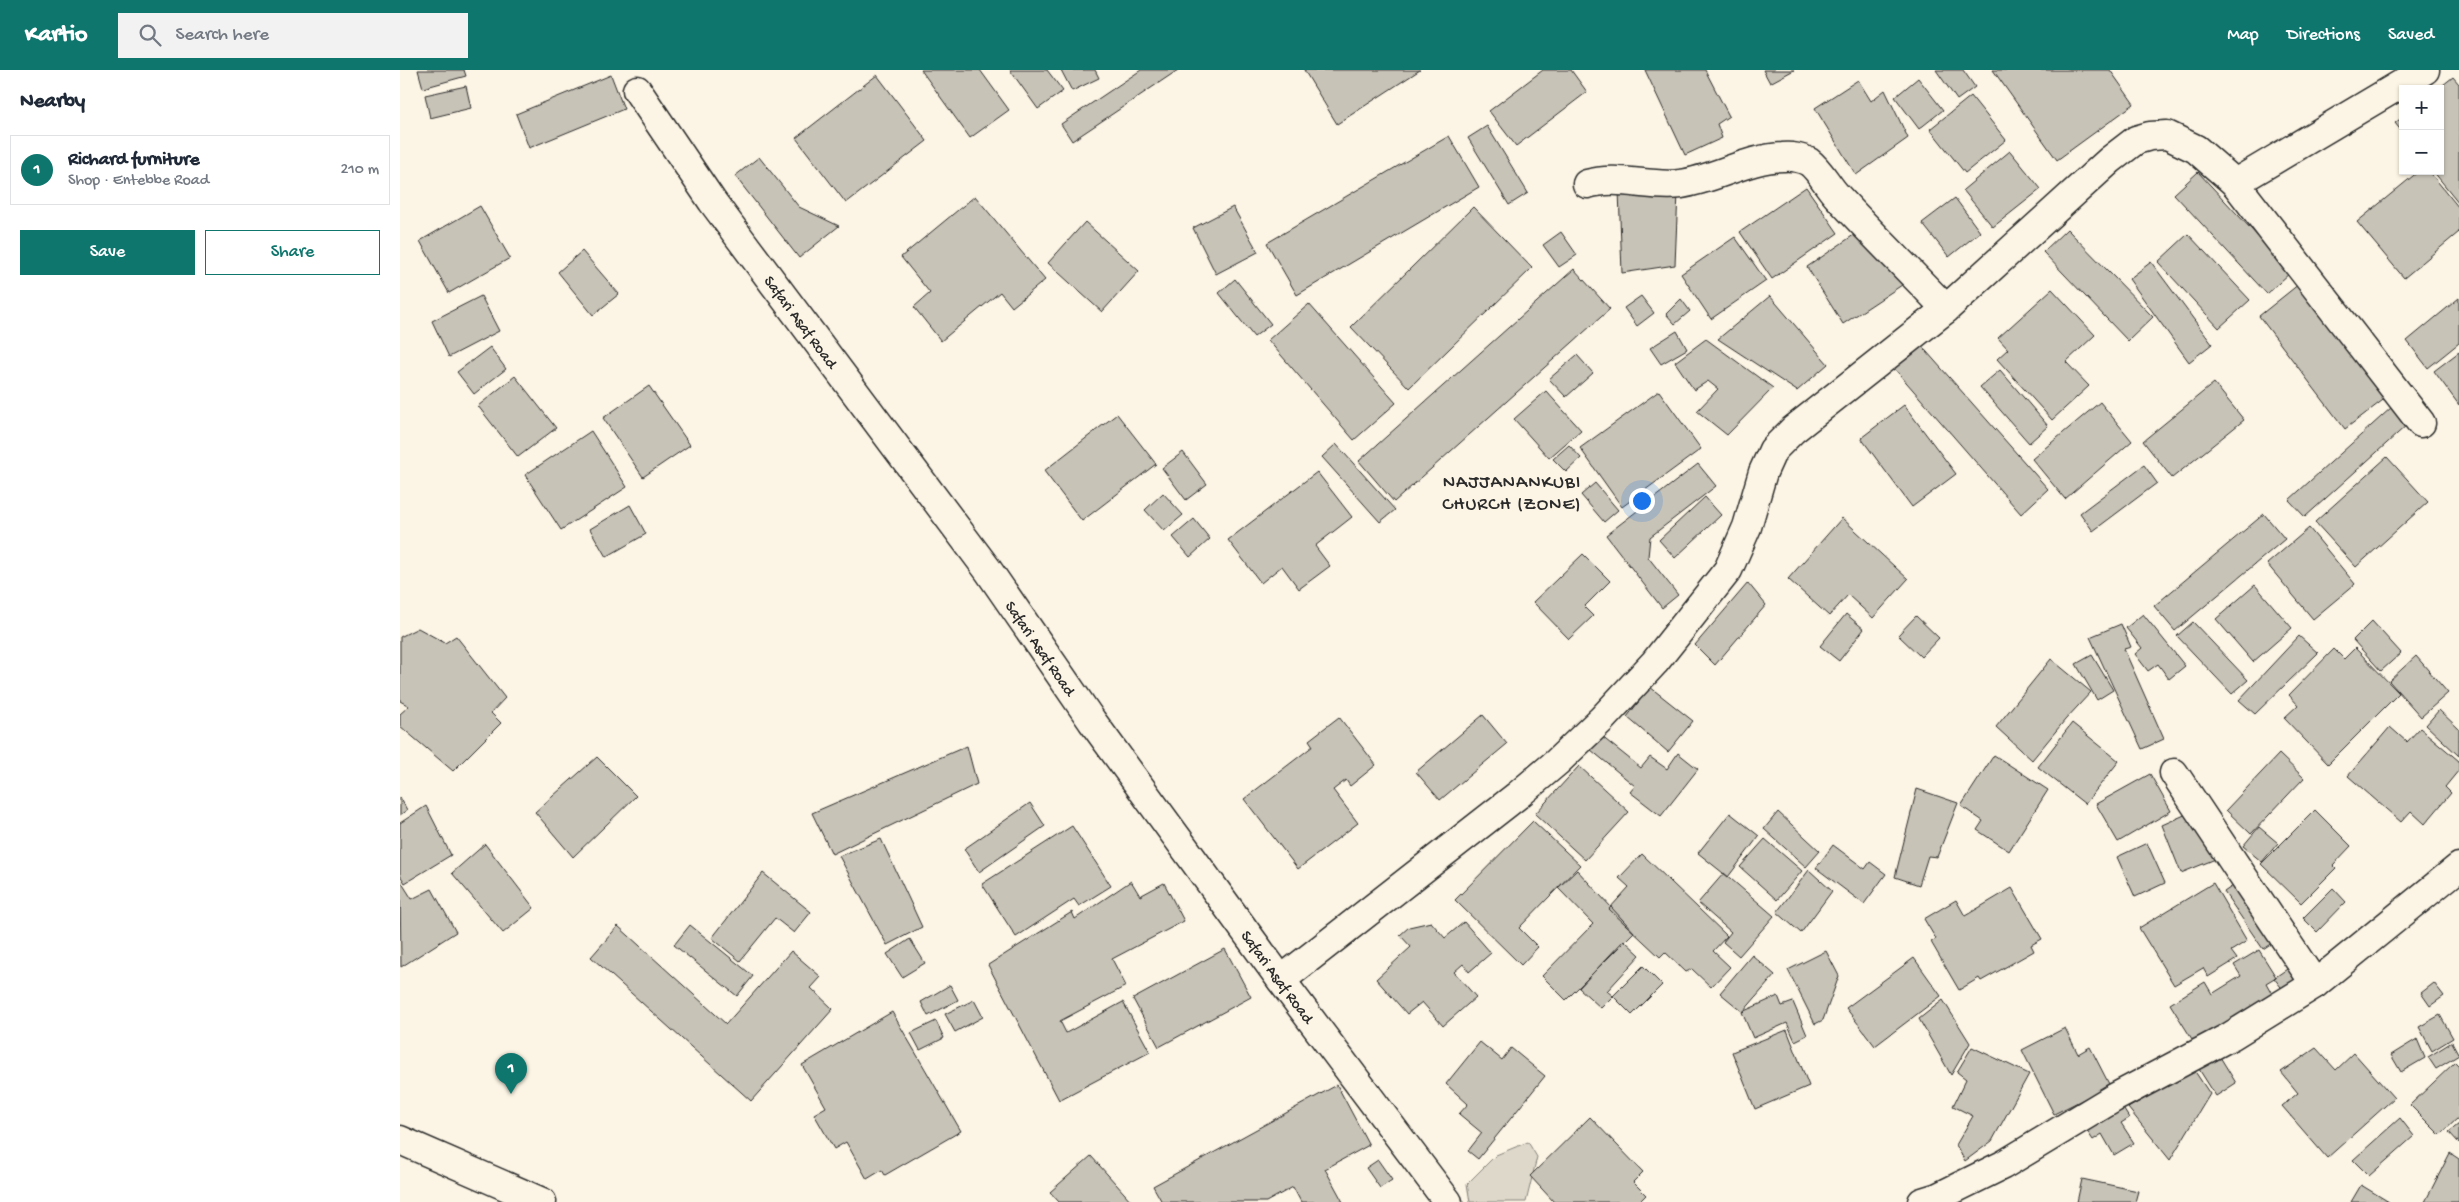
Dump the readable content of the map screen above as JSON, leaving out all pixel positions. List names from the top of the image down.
{
  "streets": {
    "street": ["Safari Asaf Road"]
  },
  "districts": ["NAJJANANKUBI CHURCH (ZONE)"],
  "page": {
    "header": "Kartio",
    "search": "Search here",
    "nav": ["Map", "Directions", "Saved"],
    "heading": "Nearby",
    "map_buttons": ["+", "−"],
    "list": [
      {
        "mark": "1",
        "name": "Richard furniture",
        "note": "Shop · Entebbe Road",
        "value": "210 m"
      }
    ],
    "buttons": ["Save", "Share"],
    "pins": "1"
  }
}
